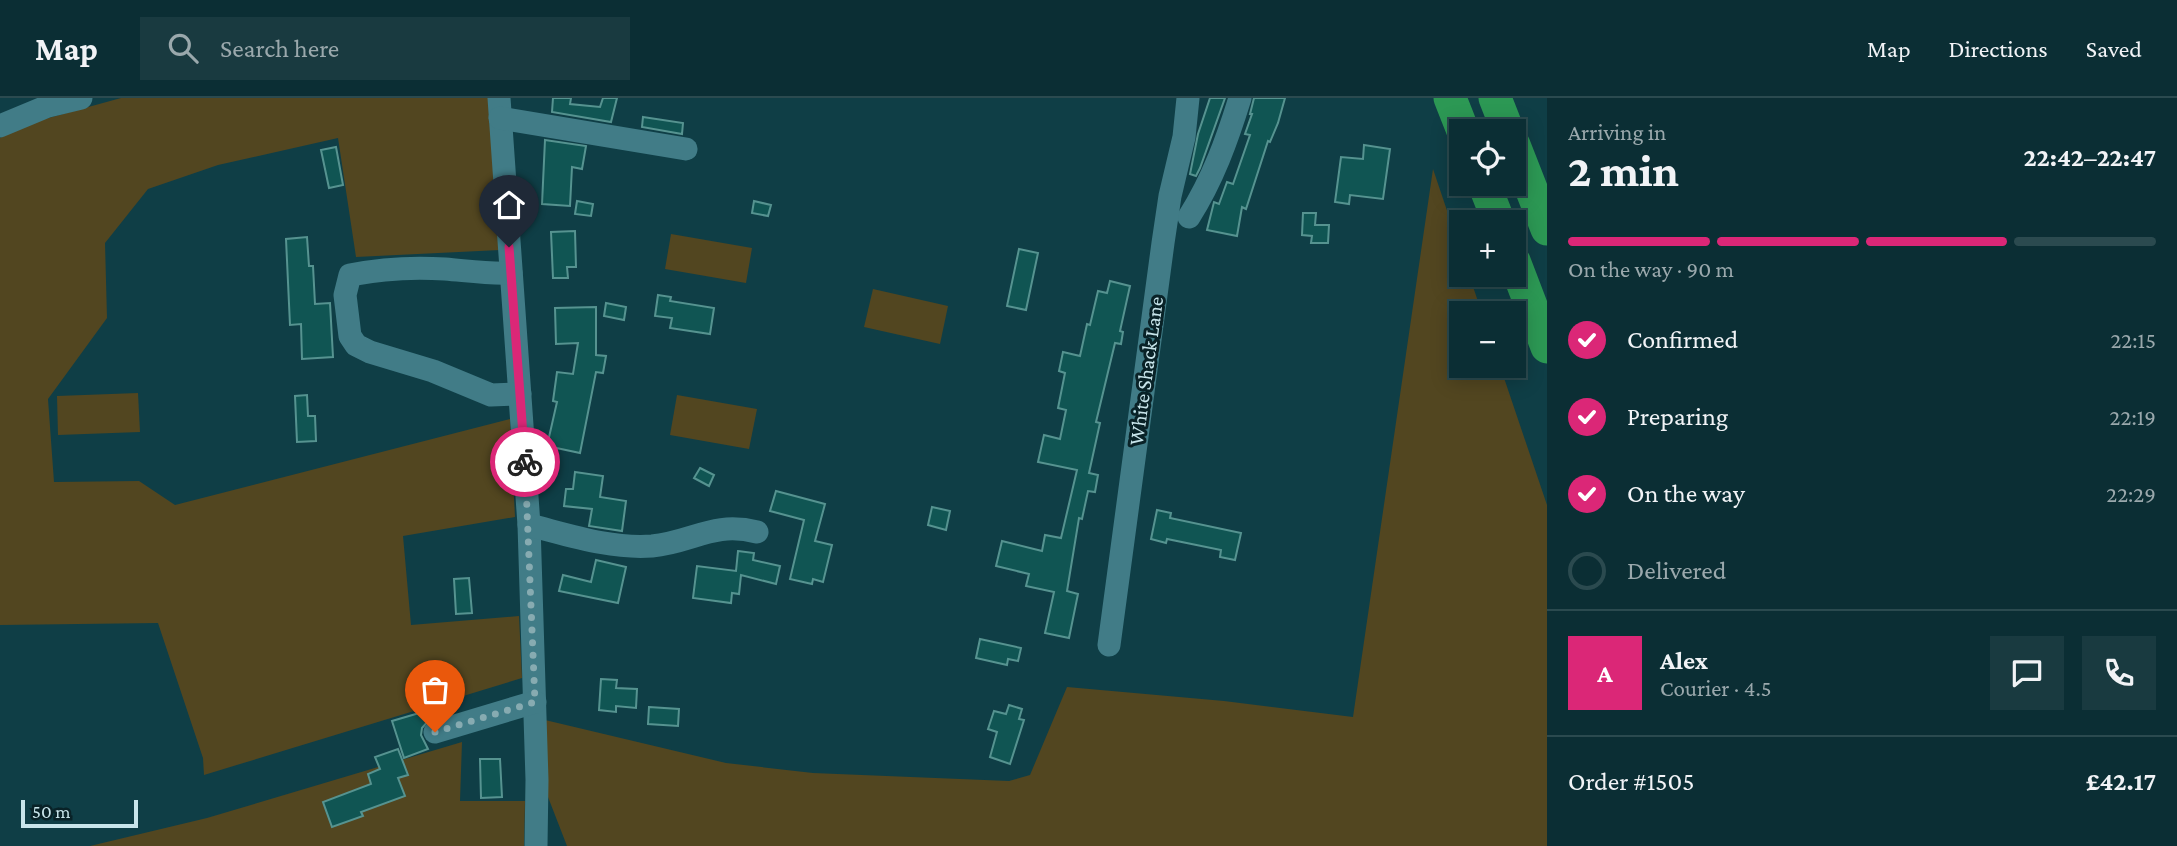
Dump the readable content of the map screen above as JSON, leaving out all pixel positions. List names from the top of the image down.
{
  "streets": {
    "street": ["White Shack Lane"]
  },
  "scale_bar": "50 m",
  "page": {
    "header": "Map",
    "search": "Search here",
    "nav": ["Map", "Directions", "Saved"],
    "heading": ["2 min", "Arriving in", "22:42–22:47"],
    "panel": [
      "Alex",
      "Courier · 4.5",
      "Order #1505",
      "£42.17"
    ],
    "map_buttons": ["+", "−"],
    "bar": "On the way · 90 m",
    "list": [
      ["Confirmed", "22:15"],
      ["Preparing", "22:19"],
      ["On the way", "22:29"],
      "Delivered"
    ],
    "round": "A",
    "scale": "50 m"
  }
}
